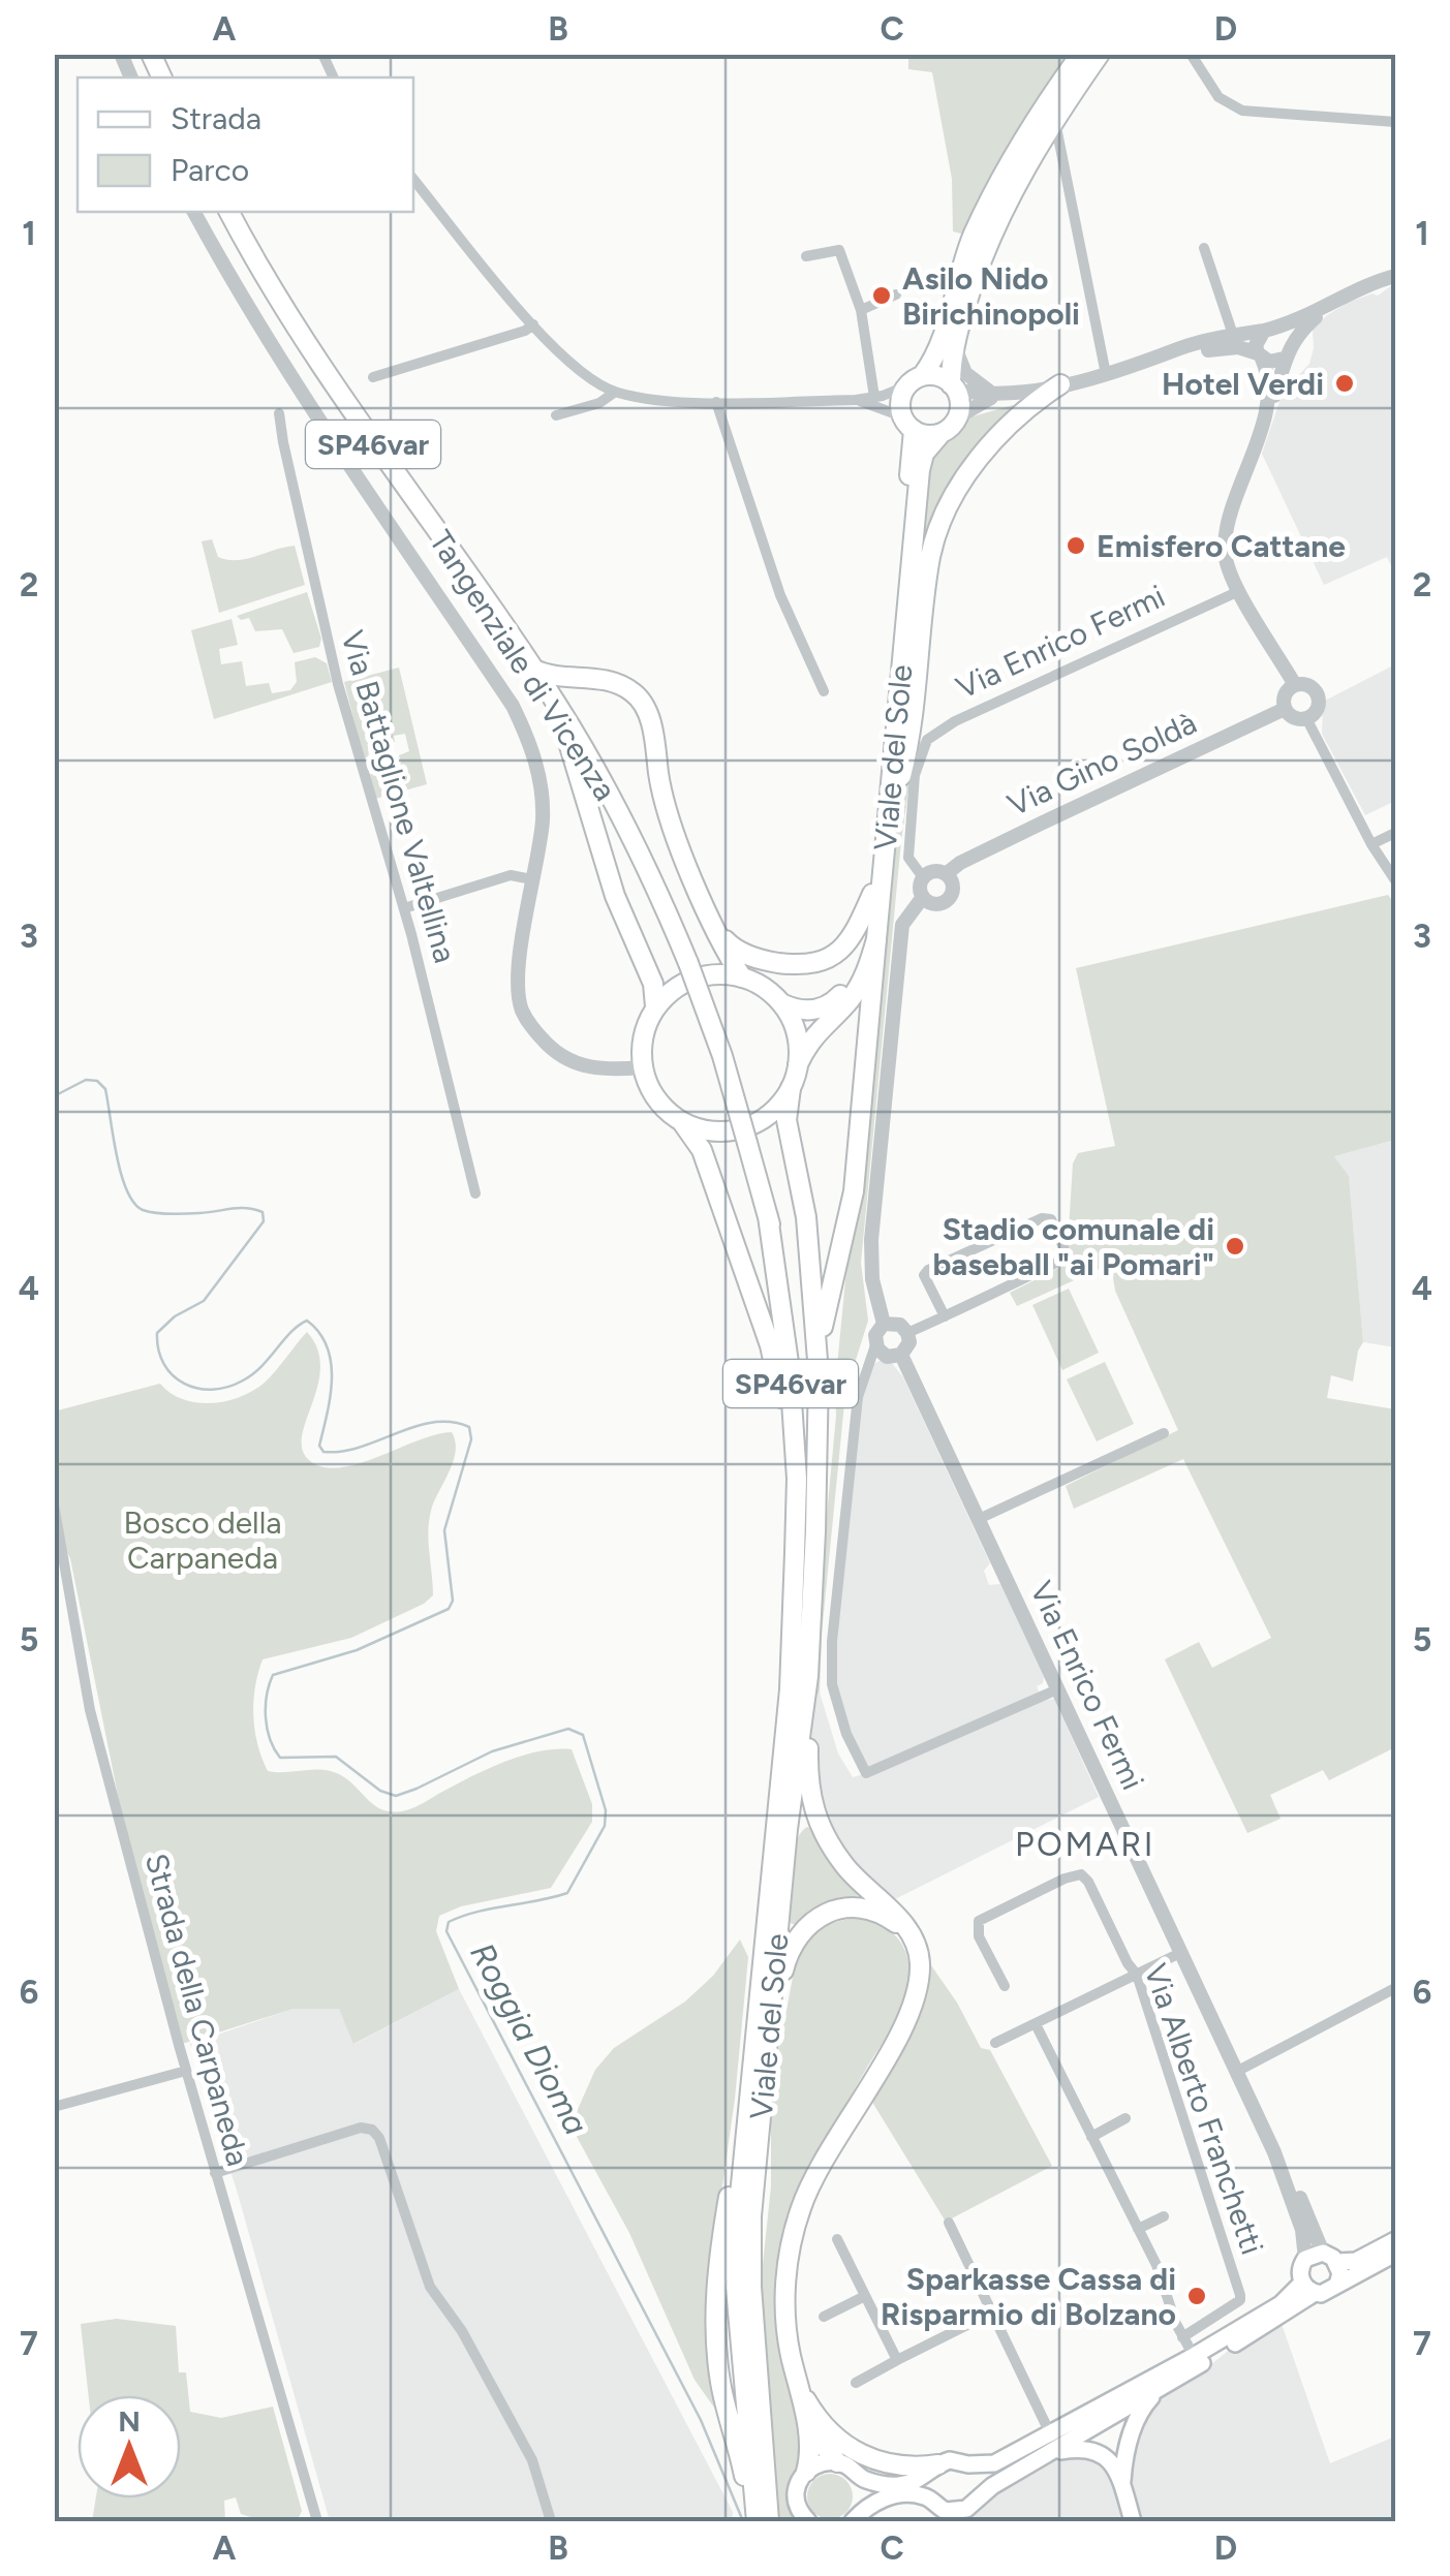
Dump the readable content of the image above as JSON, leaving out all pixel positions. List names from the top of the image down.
{
  "streets": {
    "main road": ["SP46var", "Tangenziale di Vicenza", "Viale del Sole"],
    "street": [
      "Via Enrico Fermi",
      "Via Gino Soldà",
      "Via Battaglione Valtellina",
      "Strada della Carpaneda",
      "Via Alberto Franchetti"
    ]
  },
  "crossings": [
    ["Via Enrico Fermi", "Via Gino Soldà"],
    ["Tangenziale di Vicenza", "Viale del Sole"]
  ],
  "districts": ["POMARI"],
  "water": ["Roggia Dioma"],
  "parks": ["Bosco della Carpaneda"],
  "places": [
    "Asilo Nido Birichinopoli",
    "Hotel Verdi",
    "Emisfero Cattane",
    "Stadio comunale di baseball \"ai Pomari\"",
    "Sparkasse Cassa di Risparmio di Bolzano"
  ],
  "legend": ["Strada", "Parco"],
  "north": "top",
  "grid": {
    "columns": [
      "A",
      "B",
      "C",
      "D"
    ],
    "rows": [
      "1",
      "2",
      "3",
      "4",
      "5",
      "6",
      "7"
    ]
  }
}
